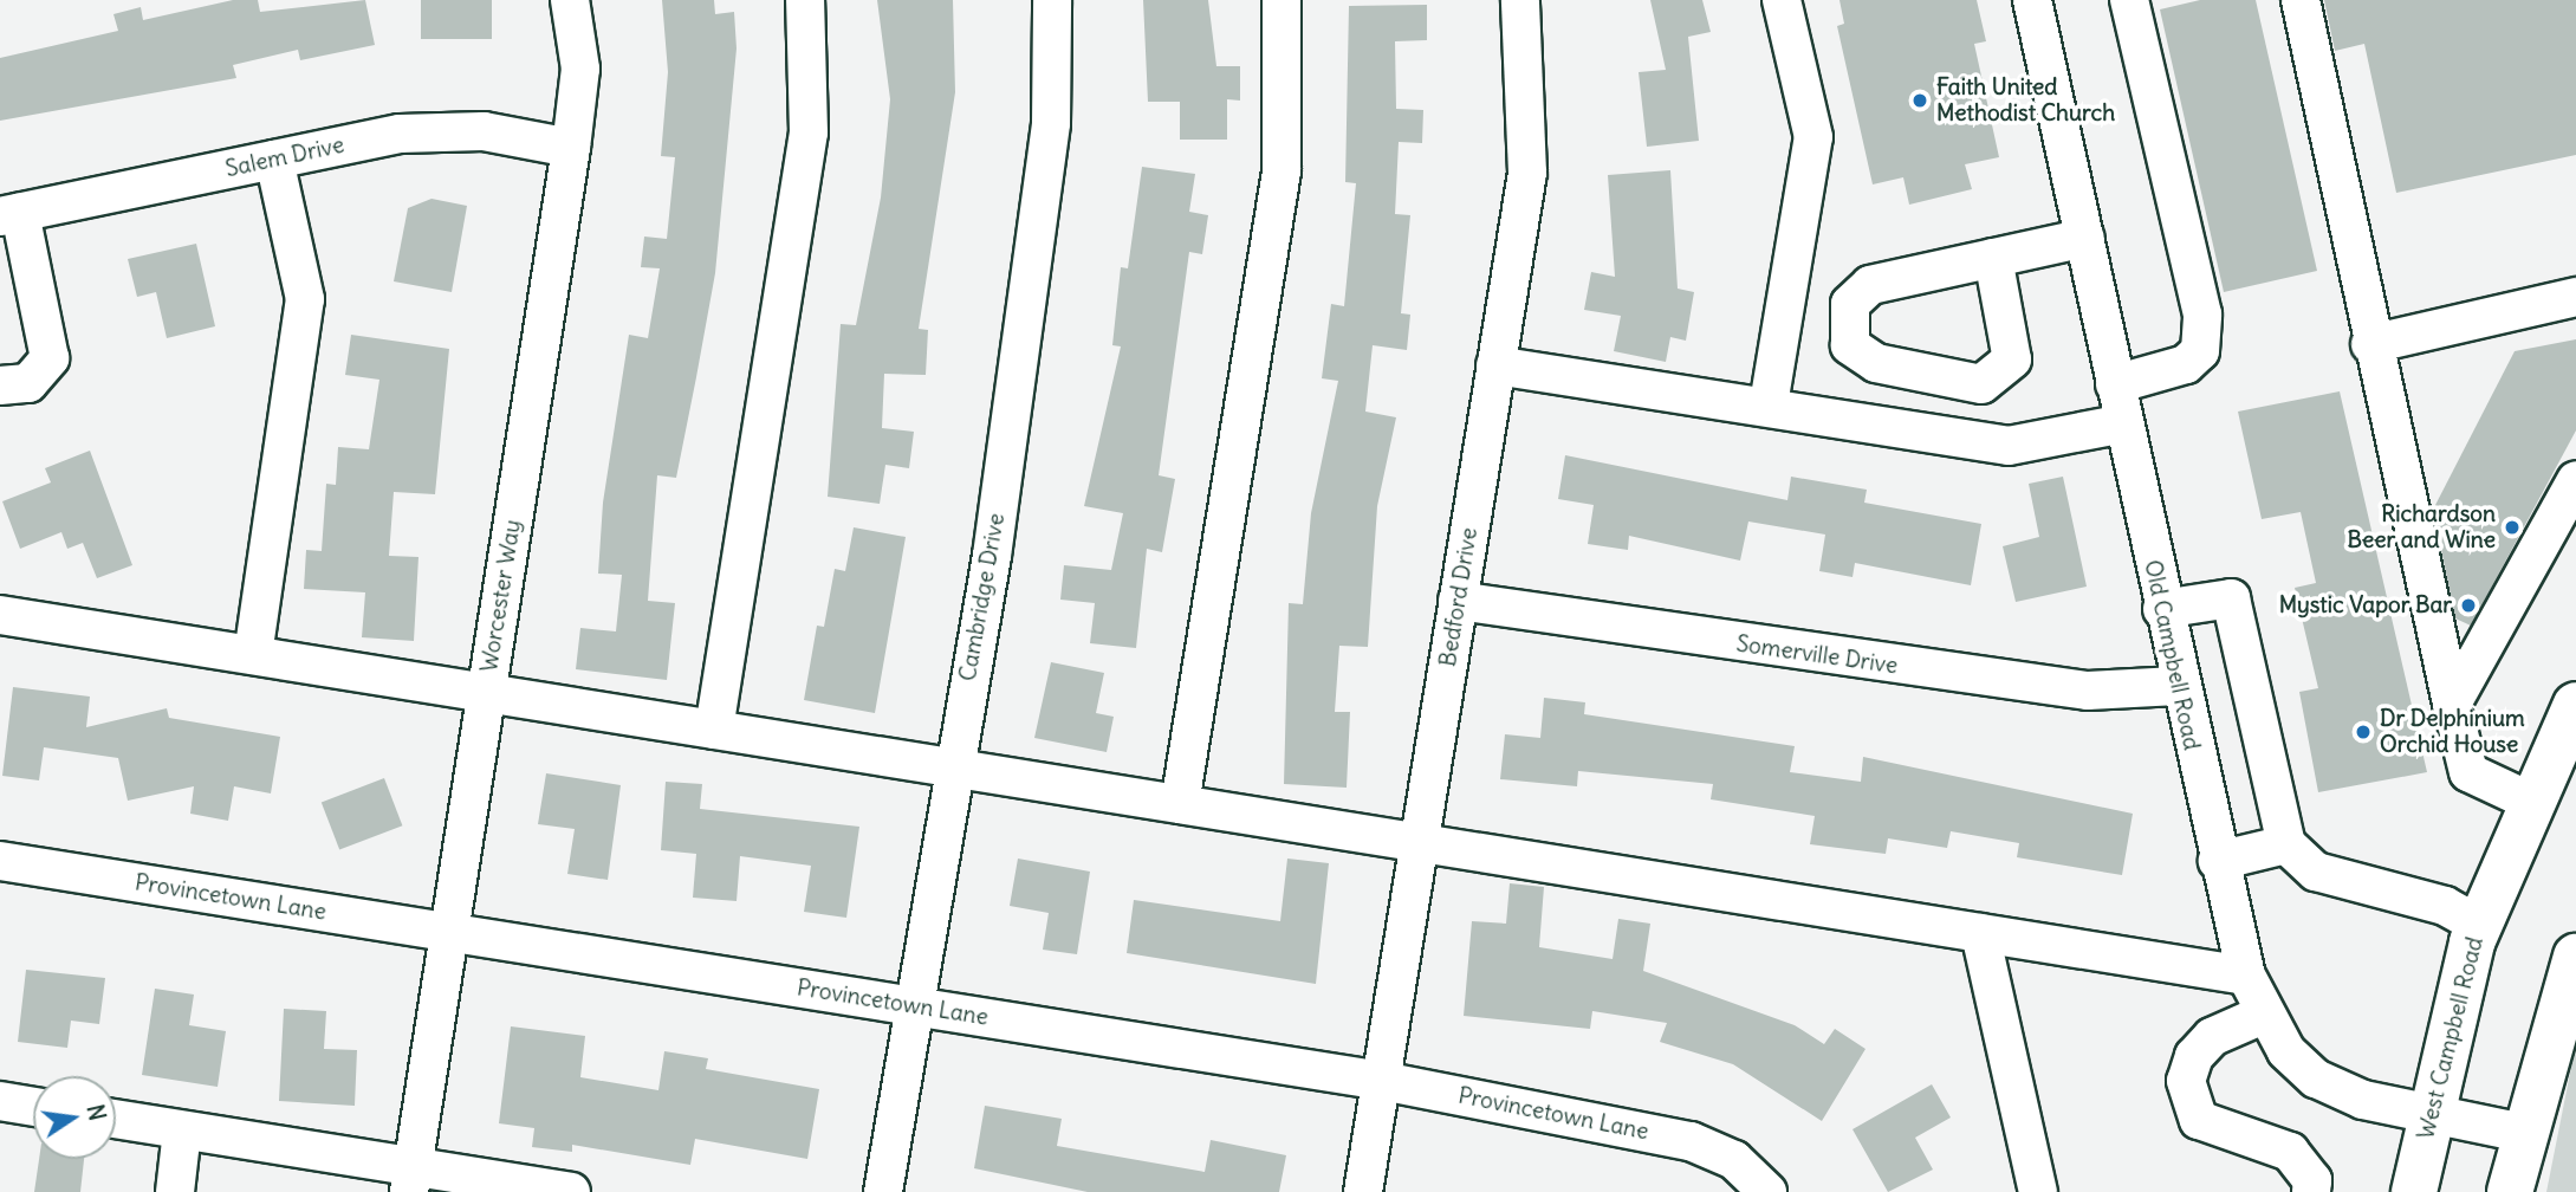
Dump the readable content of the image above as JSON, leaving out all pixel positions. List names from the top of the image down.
{
  "streets": {
    "main road": ["West Campbell Road"],
    "street": [
      "Salem Drive",
      "Worcester Way",
      "Cambridge Drive",
      "Bedford Drive",
      "Somerville Drive",
      "Old Campbell Road",
      "Provincetown Lane"
    ]
  },
  "crossings": [
    ["Salem Drive", "Worcester Way"],
    ["Worcester Way", "Provincetown Lane"],
    ["Cambridge Drive", "Provincetown Lane"],
    ["Bedford Drive", "Somerville Drive"],
    ["Bedford Drive", "Provincetown Lane"],
    ["Somerville Drive", "Old Campbell Road"],
    ["Old Campbell Road", "West Campbell Road"]
  ],
  "places": [
    "Faith United Methodist Church",
    "Richardson Beer and Wine",
    "Mystic Vapor Bar",
    "Dr Delphinium Orchid House"
  ],
  "north": "right"
}
